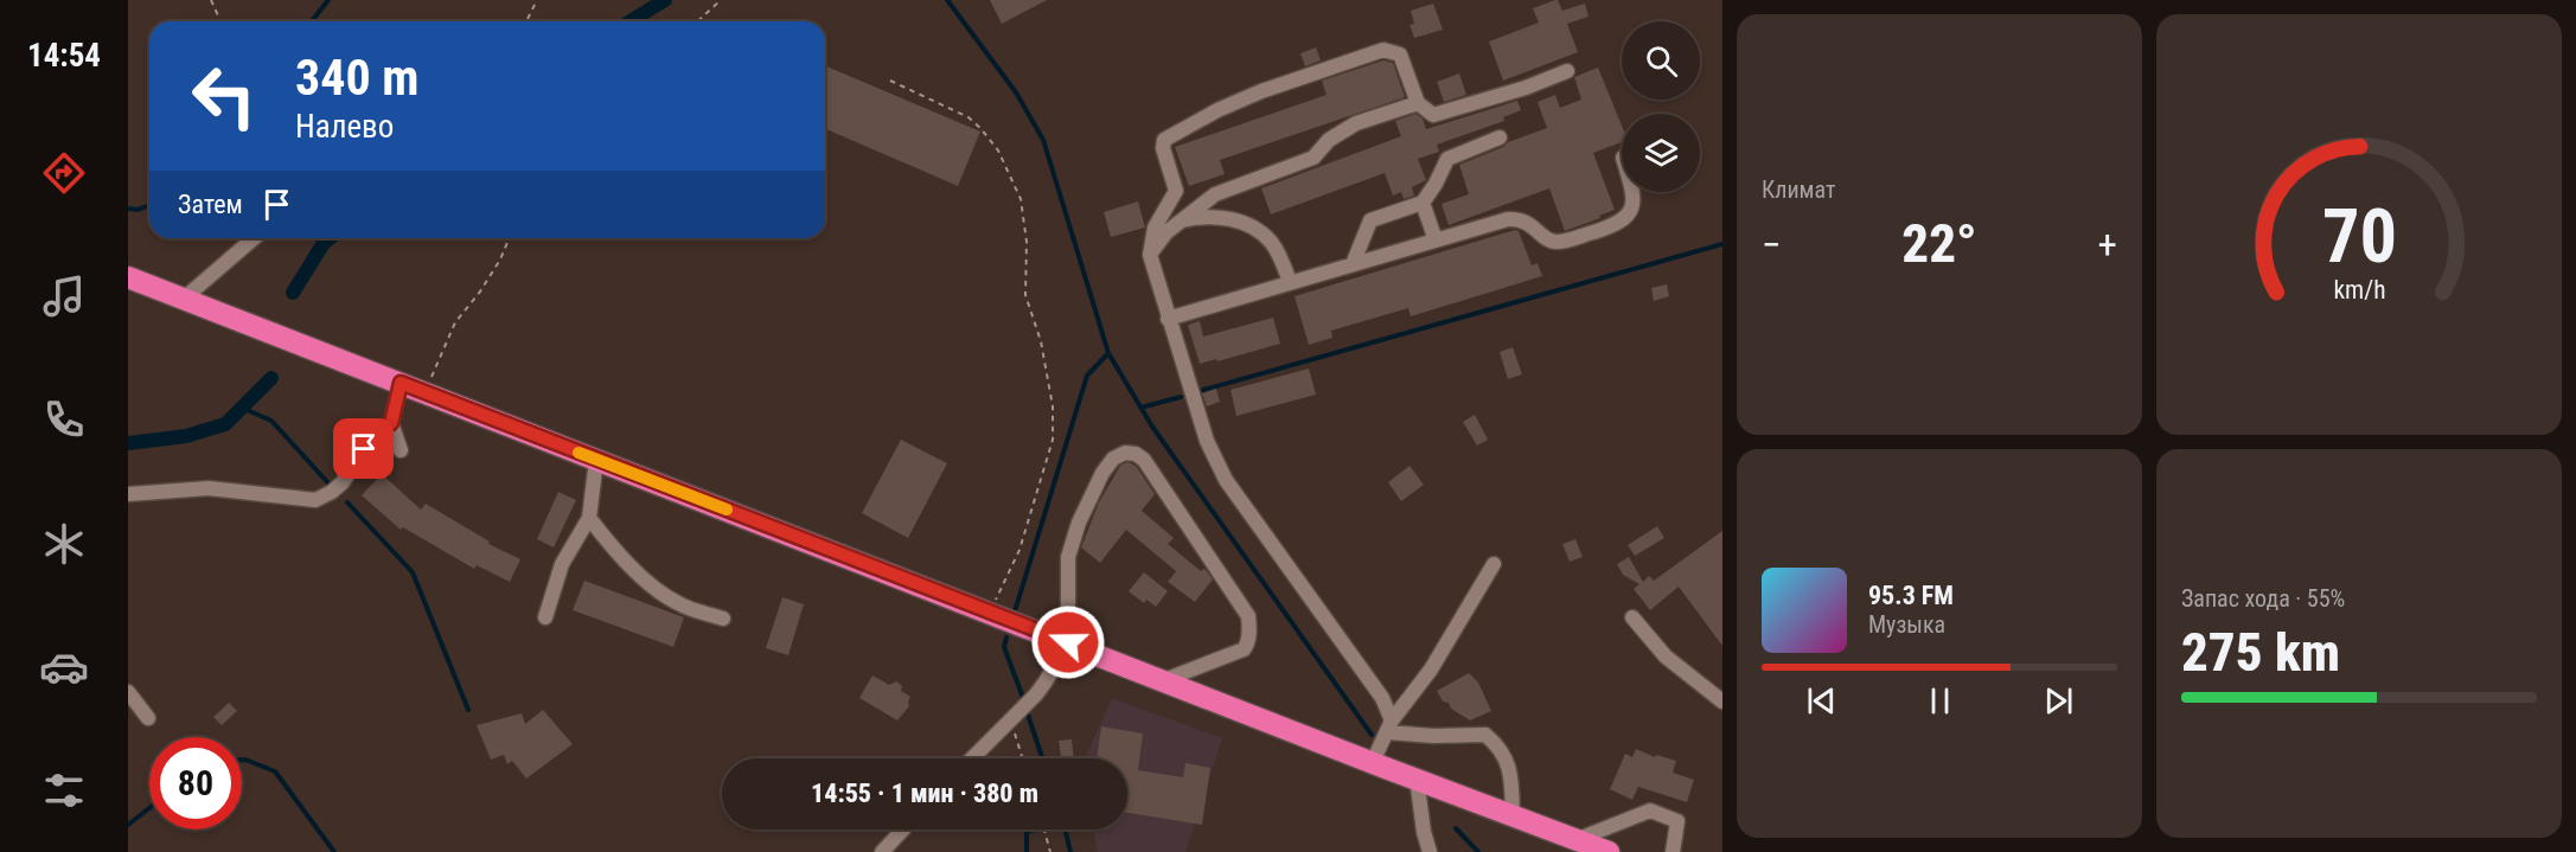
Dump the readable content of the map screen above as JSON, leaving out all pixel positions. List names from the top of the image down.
{
  "page": {
    "tabs": "14:54",
    "tile": [
      "Климат",
      ["Запас хода · 55%", "275 km"]
    ],
    "turn": ["340 m", "Налево"],
    "then": "Затем",
    "heat": ["−", "22°", "+"],
    "song": ["95.3 FM", "Музыка"],
    "limit": "80",
    "trip": "14:55 · 1 мин · 380 m",
    "gauge": ["70", "km/h"]
  }
}
